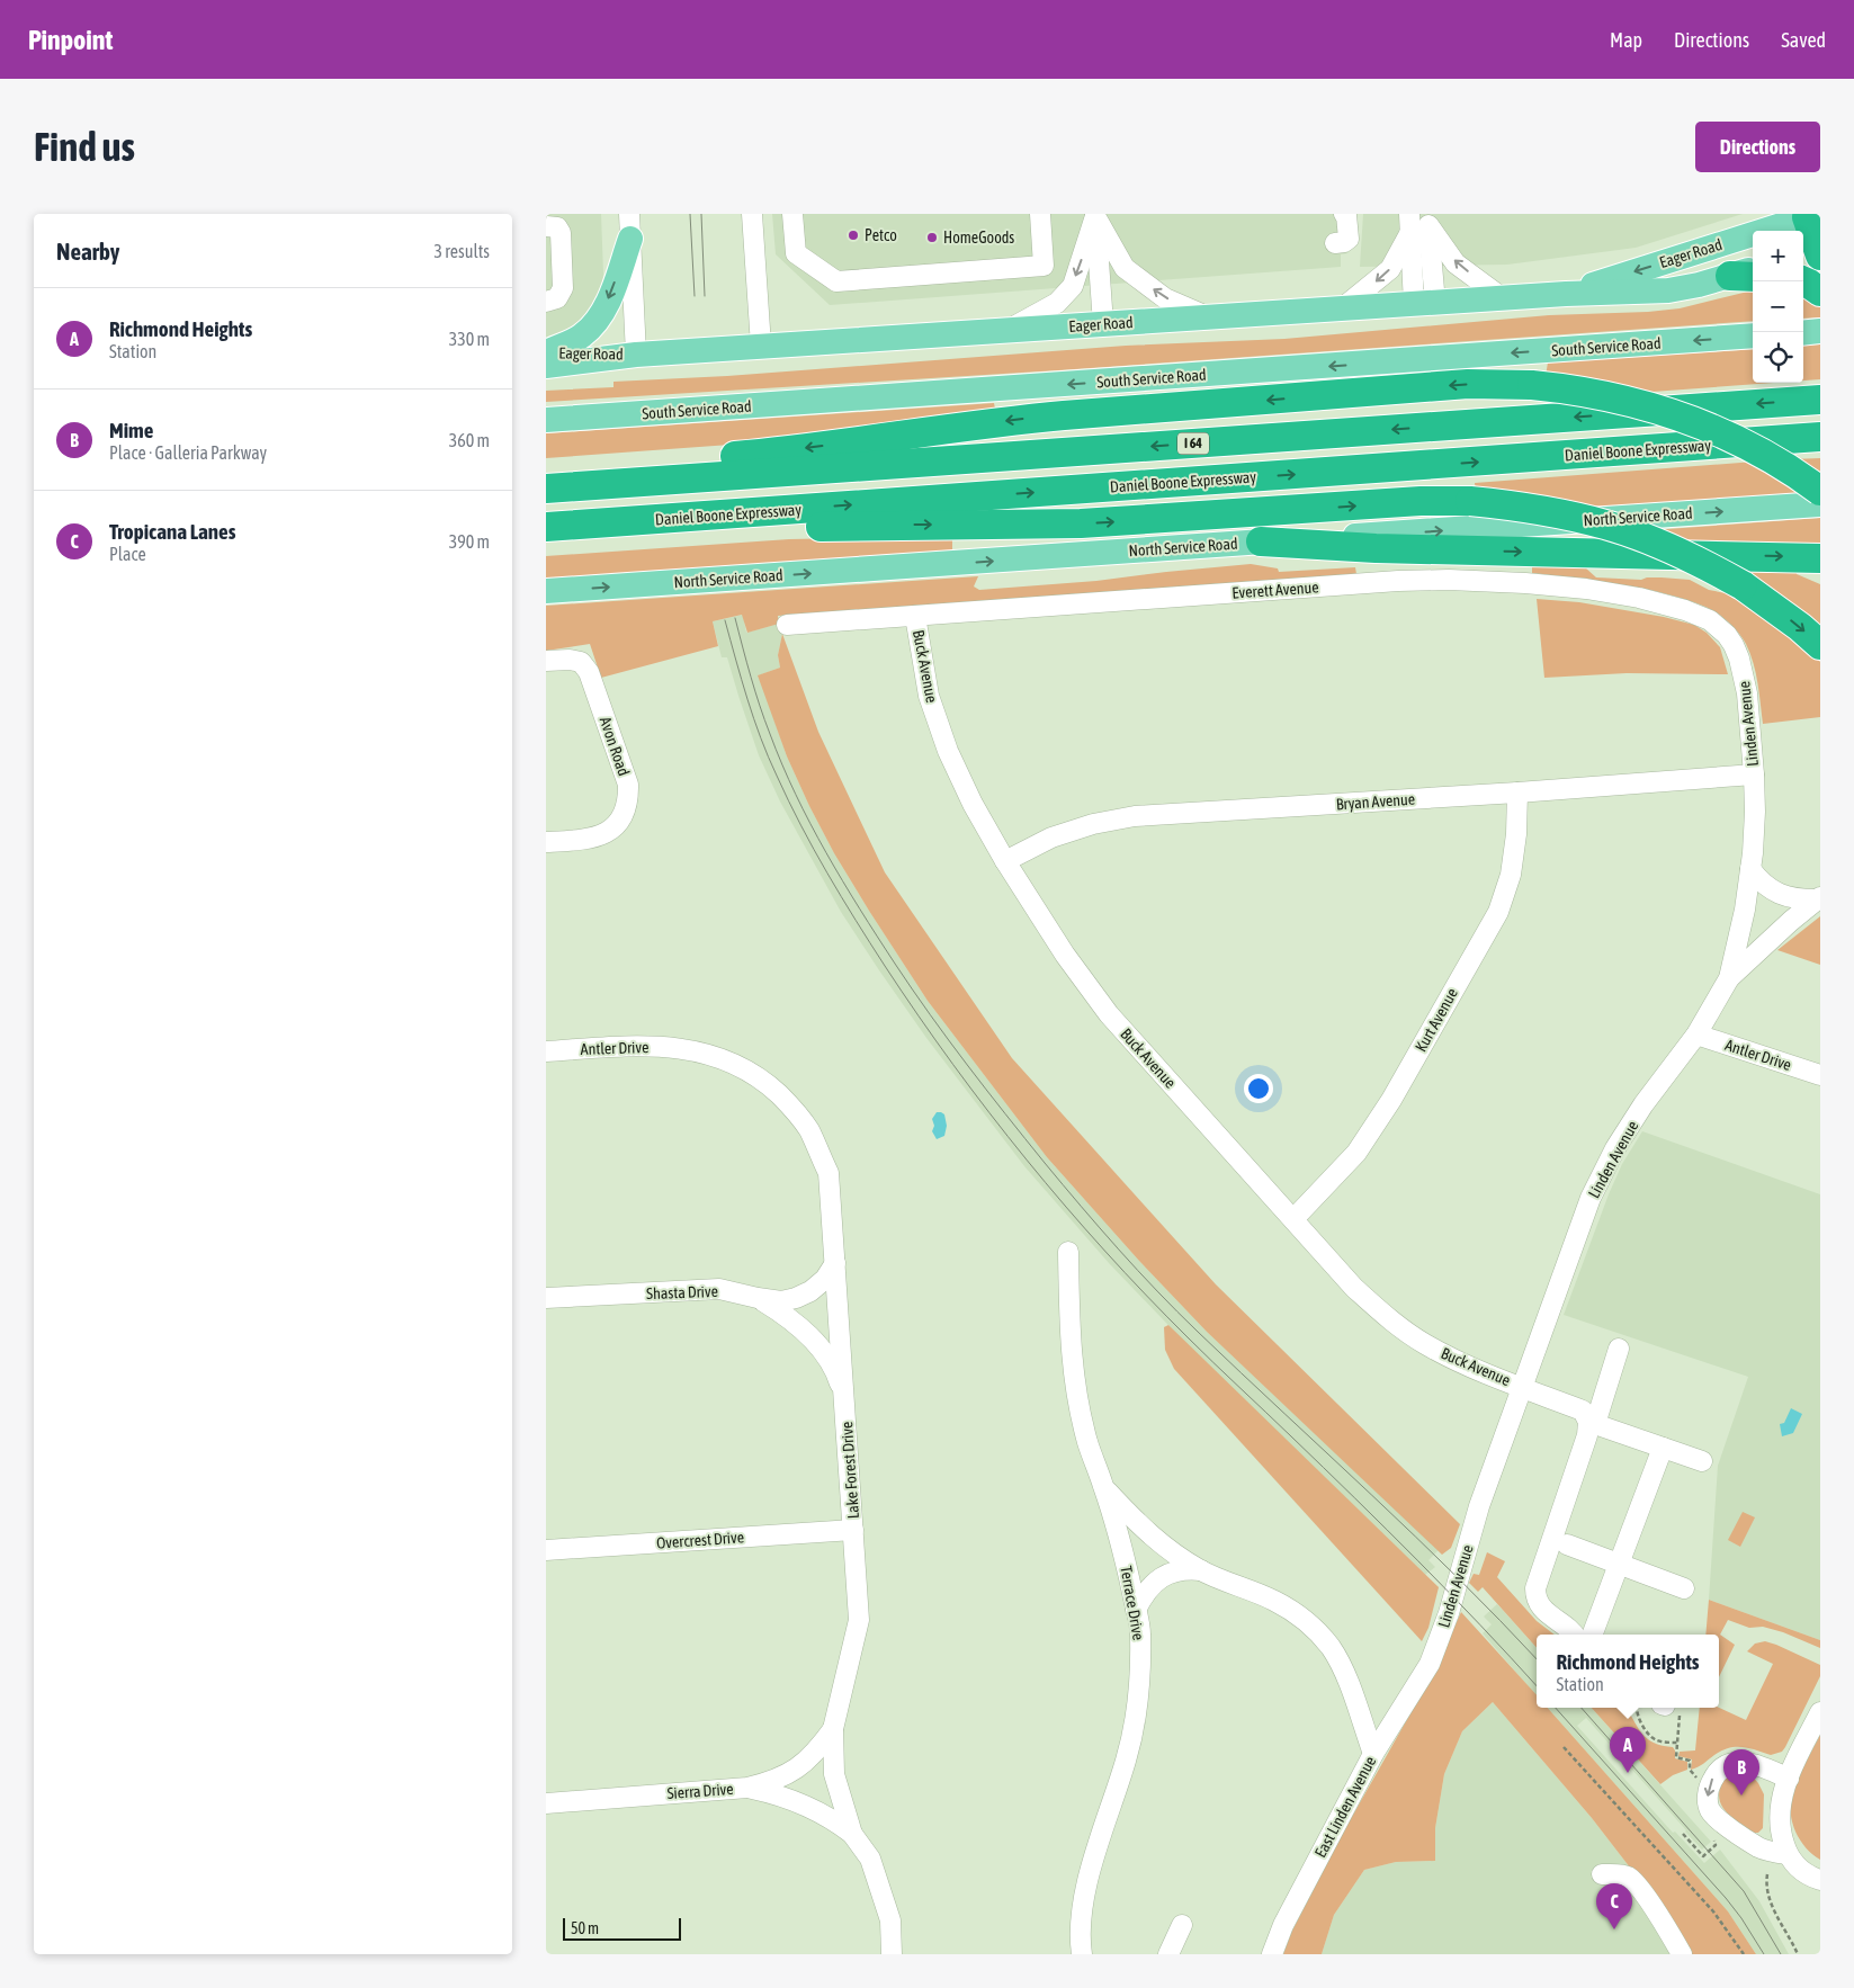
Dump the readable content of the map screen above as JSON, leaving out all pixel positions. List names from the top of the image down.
{
  "streets": {
    "highway": ["I 64", "Daniel Boone Expressway"],
    "main road": ["Eager Road", "South Service Road", "North Service Road"],
    "street": [
      "Everett Avenue",
      "Buck Avenue",
      "Linden Avenue",
      "Avon Road",
      "Bryan Avenue",
      "Kurt Avenue",
      "Antler Drive",
      "Shasta Drive",
      "Lake Forest Drive",
      "Overcrest Drive",
      "Terrace Drive",
      "Sierra Drive",
      "East Linden Avenue"
    ]
  },
  "crossings": [
    ["Everett Avenue", "Buck Avenue"],
    ["Everett Avenue", "Linden Avenue"],
    ["Buck Avenue", "Linden Avenue"],
    ["Buck Avenue", "Bryan Avenue"],
    ["Buck Avenue", "Kurt Avenue"],
    ["Linden Avenue", "Bryan Avenue"],
    ["Linden Avenue", "Antler Drive"],
    ["Linden Avenue", "East Linden Avenue"],
    ["Bryan Avenue", "Kurt Avenue"],
    ["Antler Drive", "Lake Forest Drive"],
    ["Shasta Drive", "Lake Forest Drive"],
    ["Lake Forest Drive", "Overcrest Drive"],
    ["Lake Forest Drive", "Sierra Drive"]
  ],
  "one_way": ["South Service Road", "North Service Road"],
  "places": ["Petco", "HomeGoods"],
  "scale_bar": "50 m",
  "page": {
    "header": "Pinpoint",
    "nav": ["Map", "Directions", "Saved"],
    "buttons": "Directions",
    "title": "Find us",
    "heading": ["Nearby", "3 results"],
    "map_buttons": ["+", "−"],
    "list": [
      {
        "mark": "A",
        "name": "Richmond Heights",
        "note": "Station",
        "value": "330 m"
      },
      {
        "mark": "B",
        "name": "Mime",
        "note": "Place · Galleria Parkway",
        "value": "360 m"
      },
      {
        "mark": "C",
        "name": "Tropicana Lanes",
        "note": "Place",
        "value": "390 m"
      }
    ],
    "popup": ["Richmond Heights", "Station"],
    "pins": ["A", "B", "C"],
    "scale": "50 m"
  }
}
